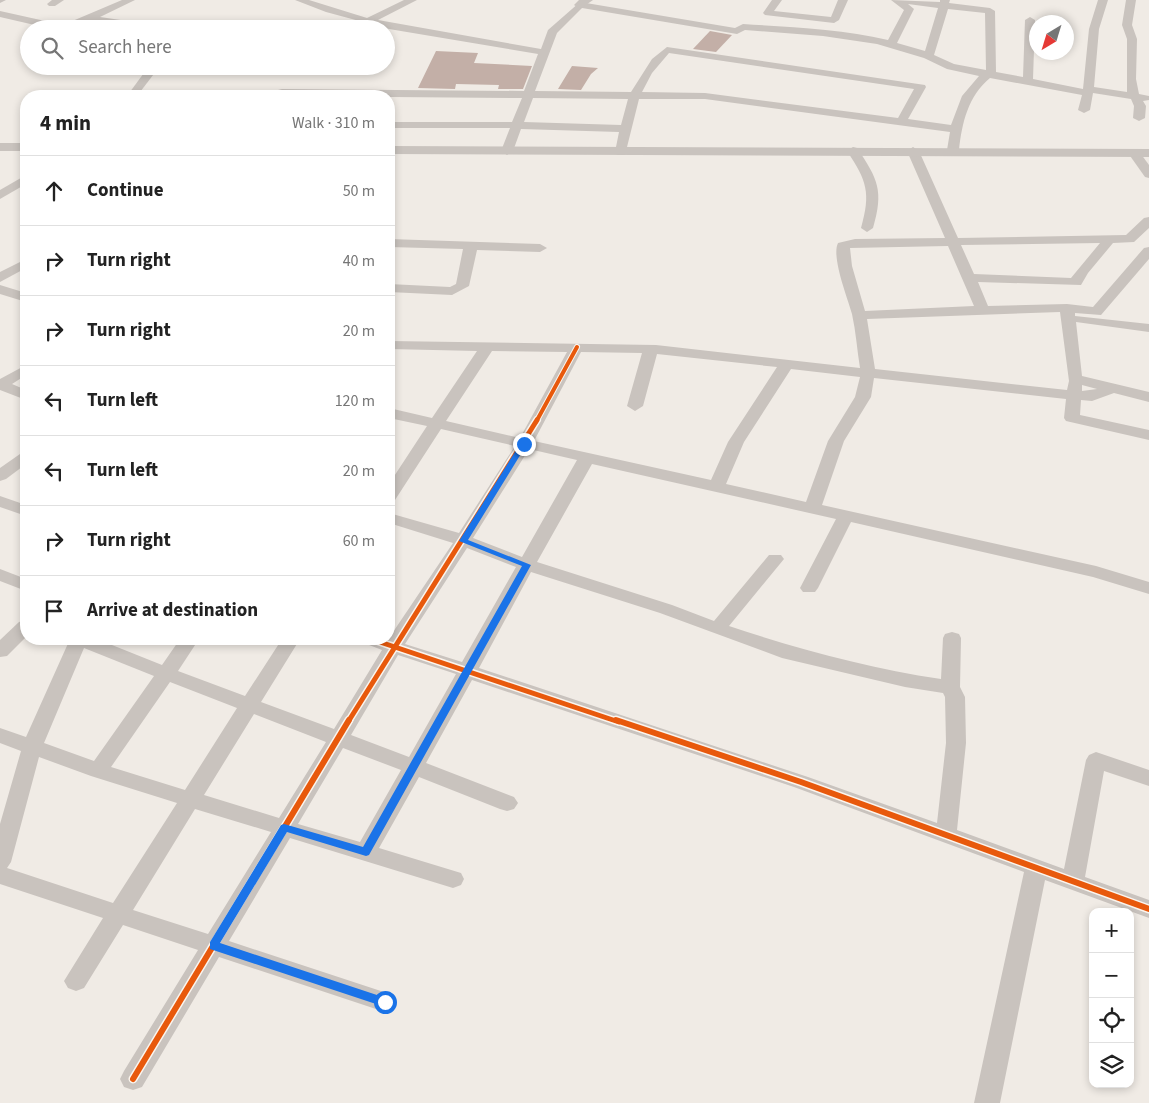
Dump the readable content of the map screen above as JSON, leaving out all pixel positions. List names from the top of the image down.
{
  "north": "bottom left",
  "page": {
    "search": "Search here",
    "heading": ["4 min", "Walk · 310 m"],
    "list": [
      ["Continue", "50 m"],
      ["Turn right", "40 m"],
      ["Turn right", "20 m"],
      ["Turn left", "120 m"],
      ["Turn left", "20 m"],
      ["Turn right", "60 m"],
      "Arrive at destination"
    ],
    "map_buttons": ["+", "−"]
  }
}
